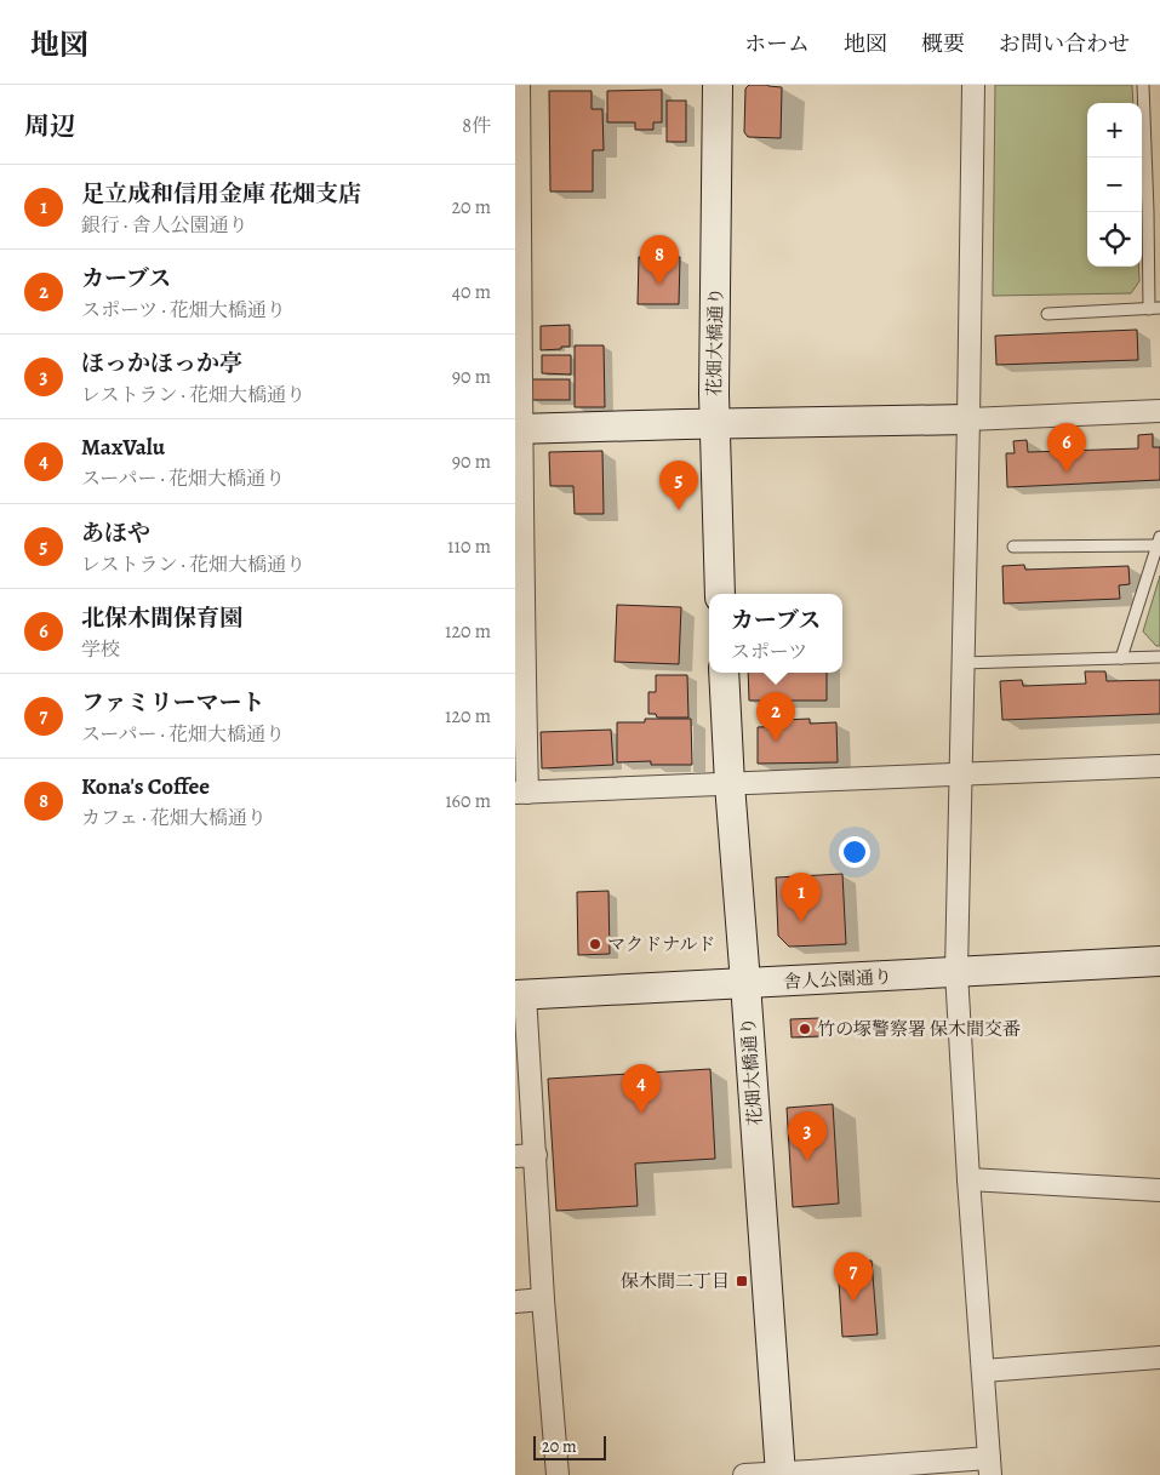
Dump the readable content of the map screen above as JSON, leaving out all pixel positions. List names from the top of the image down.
{
  "streets": {
    "street": ["花畑大橋通り", "舎人公園通り"]
  },
  "crossings": [
    ["花畑大橋通り", "舎人公園通り"]
  ],
  "places": {
    "other": ["マクドナルド", "竹の塚警察署 保木間交番"],
    "transit": ["保木間二丁目"]
  },
  "scale_bar": "20 m",
  "page": {
    "header": "地図",
    "nav": [
      "ホーム",
      "地図",
      "概要",
      "お問い合わせ"
    ],
    "heading": ["周辺", "8件"],
    "map_buttons": ["+", "−"],
    "list": [
      {
        "mark": "1",
        "name": "足立成和信用金庫 花畑支店",
        "note": "銀行 · 舎人公園通り",
        "value": "20 m"
      },
      {
        "mark": "2",
        "name": "カーブス",
        "note": "スポーツ · 花畑大橋通り",
        "value": "40 m"
      },
      {
        "mark": "3",
        "name": "ほっかほっか亭",
        "note": "レストラン · 花畑大橋通り",
        "value": "90 m"
      },
      {
        "mark": "4",
        "name": "MaxValu",
        "note": "スーパー · 花畑大橋通り",
        "value": "90 m"
      },
      {
        "mark": "5",
        "name": "あほや",
        "note": "レストラン · 花畑大橋通り",
        "value": "110 m"
      },
      {
        "mark": "6",
        "name": "北保木間保育園",
        "note": "学校",
        "value": "120 m"
      },
      {
        "mark": "7",
        "name": "ファミリーマート",
        "note": "スーパー · 花畑大橋通り",
        "value": "120 m"
      },
      {
        "mark": "8",
        "name": "Kona's Coffee",
        "note": "カフェ · 花畑大橋通り",
        "value": "160 m"
      }
    ],
    "pins": [
      "8",
      "6",
      "5",
      "2",
      "1",
      "4",
      "3",
      "7"
    ],
    "popup": ["カーブス", "スポーツ"],
    "scale": "20 m"
  }
}
